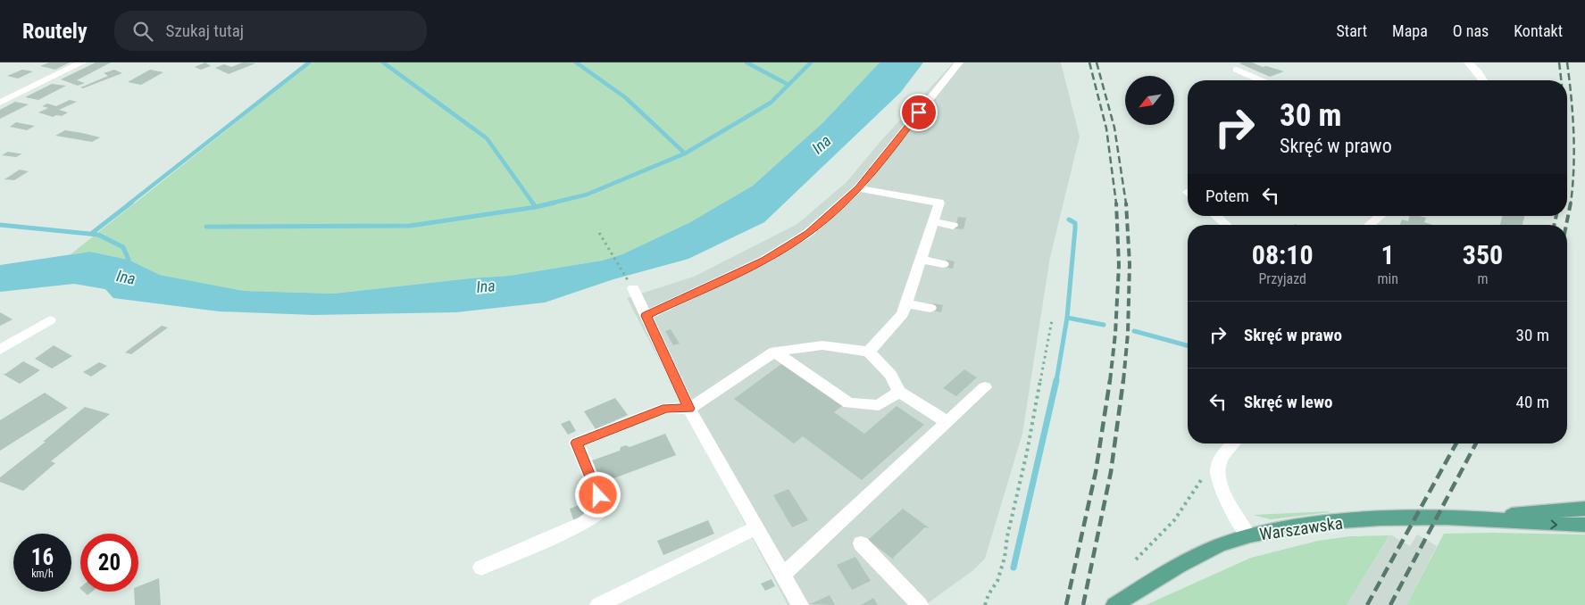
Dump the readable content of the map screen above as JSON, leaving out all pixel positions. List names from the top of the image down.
{
  "streets": {
    "main road": ["Warszawska"]
  },
  "water": ["Ina"],
  "north": "bottom left",
  "page": {
    "header": "Routely",
    "search": "Szukaj tutaj",
    "nav": [
      "Start",
      "Mapa",
      "O nas",
      "Kontakt"
    ],
    "turn": ["30 m", "Skręć w prawo"],
    "then": "Potem",
    "eta": [
      "08:10",
      "Przyjazd",
      "1",
      "min",
      "350",
      "m"
    ],
    "list": [
      {
        "name": "Skręć w prawo",
        "value": "30 m"
      },
      {
        "name": "Skręć w lewo",
        "value": "40 m"
      }
    ],
    "speed": "16 km/h",
    "limit": "20"
  }
}
